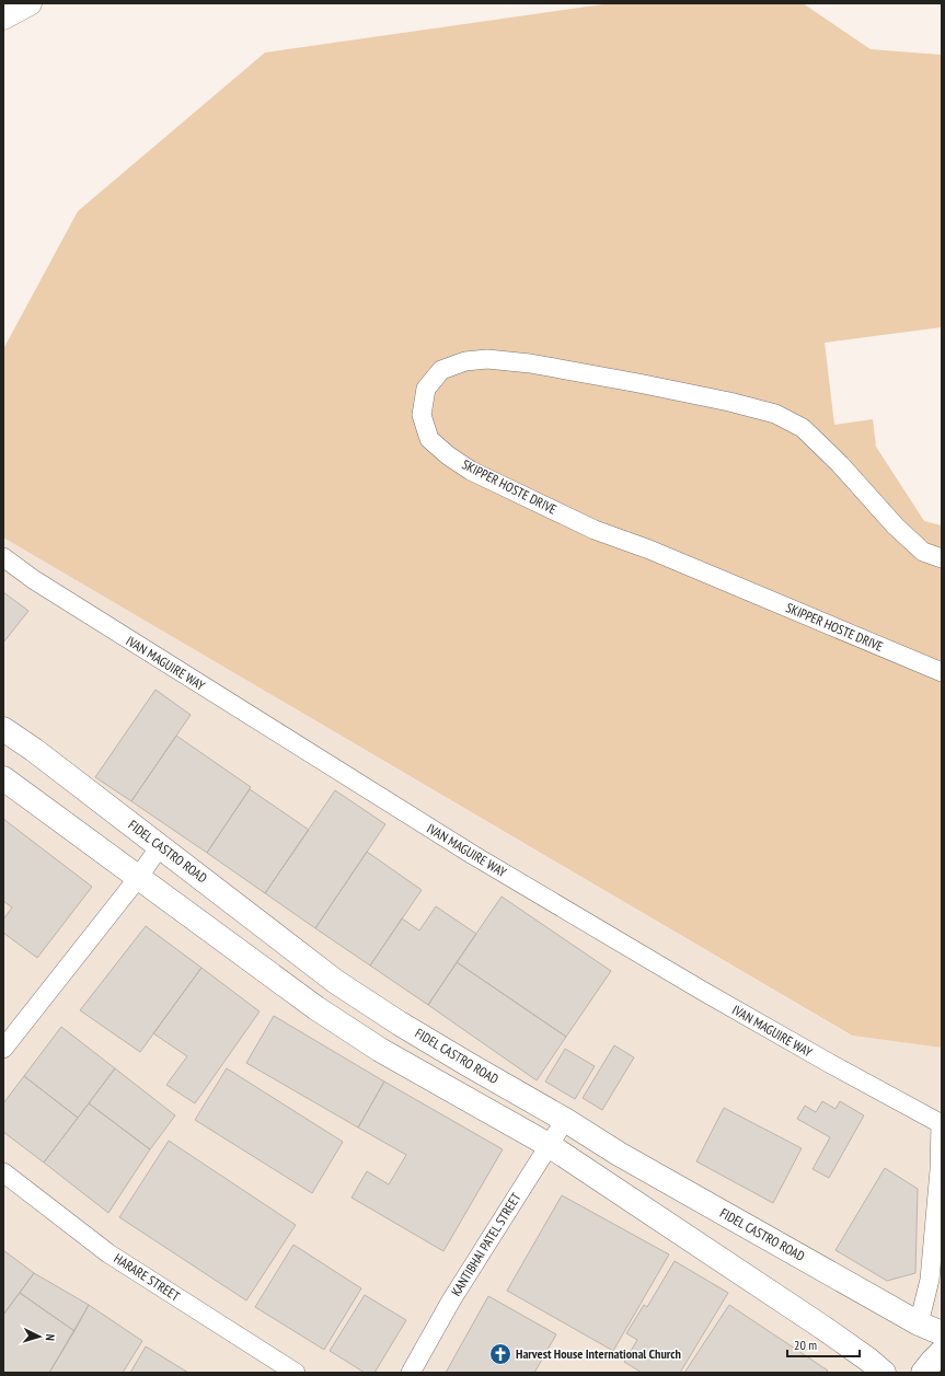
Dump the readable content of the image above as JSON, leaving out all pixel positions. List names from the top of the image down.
{
  "streets": {
    "main road": ["FIDEL CASTRO ROAD"],
    "street": [
      "SKIPPER HOSTE DRIVE",
      "IVAN MAGUIRE WAY",
      "KANTIBHAI PATEL STREET",
      "HARARE STREET"
    ]
  },
  "crossings": [
    ["FIDEL CASTRO ROAD", "KANTIBHAI PATEL STREET"]
  ],
  "places": {
    "church": ["Harvest House International Church"]
  },
  "scale_bar": "20 m",
  "north": "right"
}
